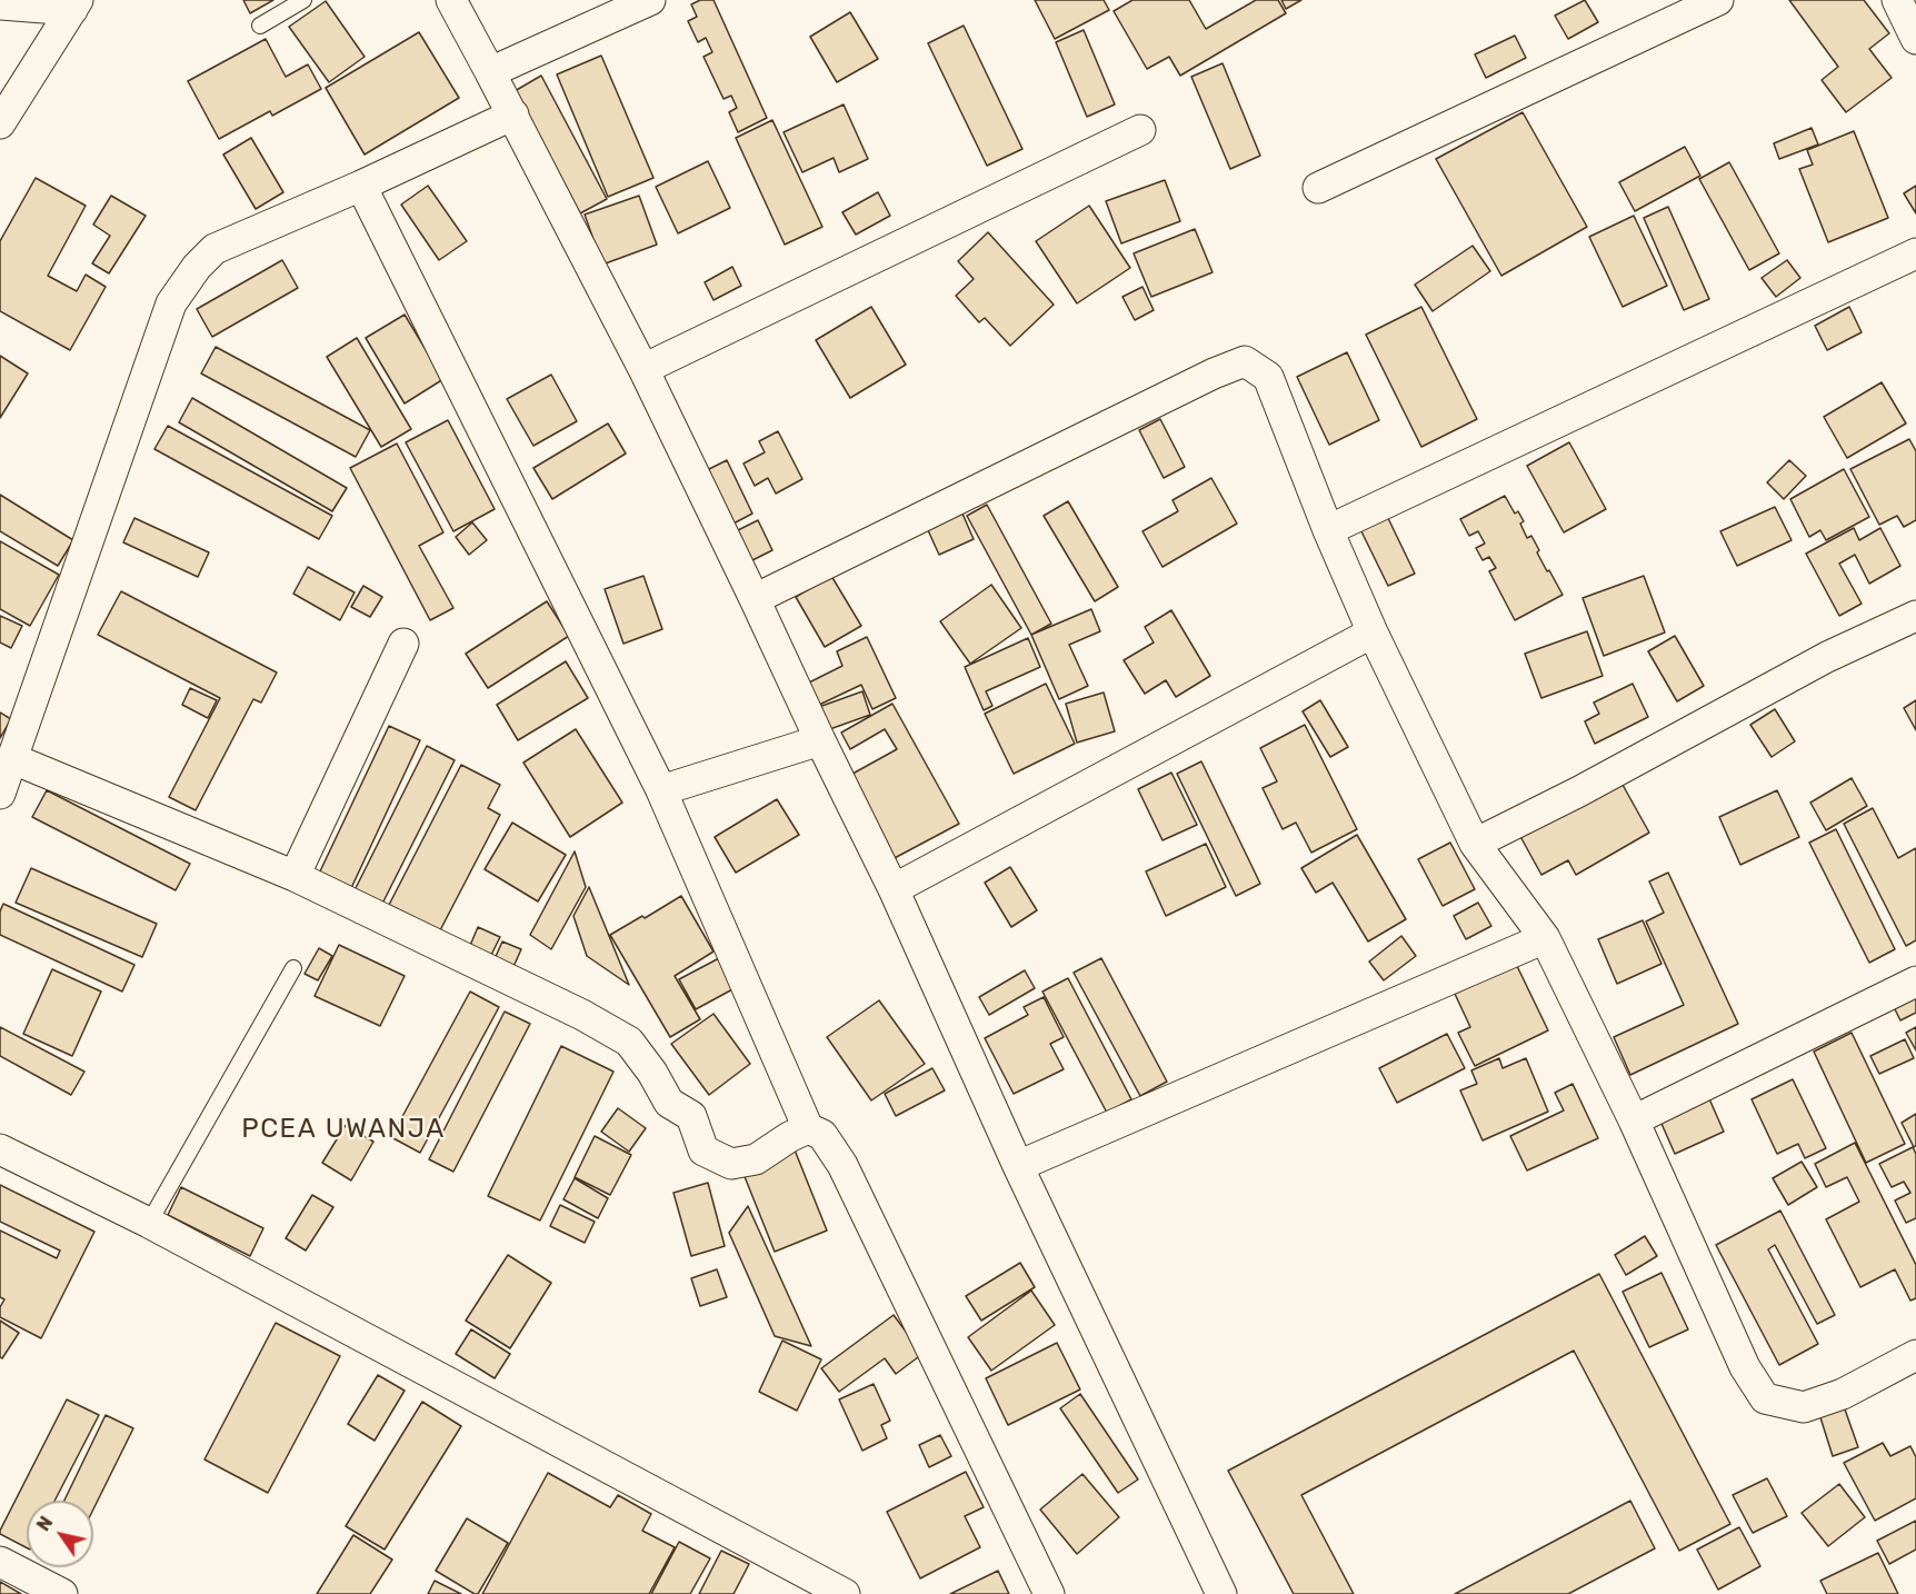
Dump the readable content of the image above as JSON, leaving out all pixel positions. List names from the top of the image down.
{
  "districts": ["PCEA UWANJA"],
  "north": "top left"
}
